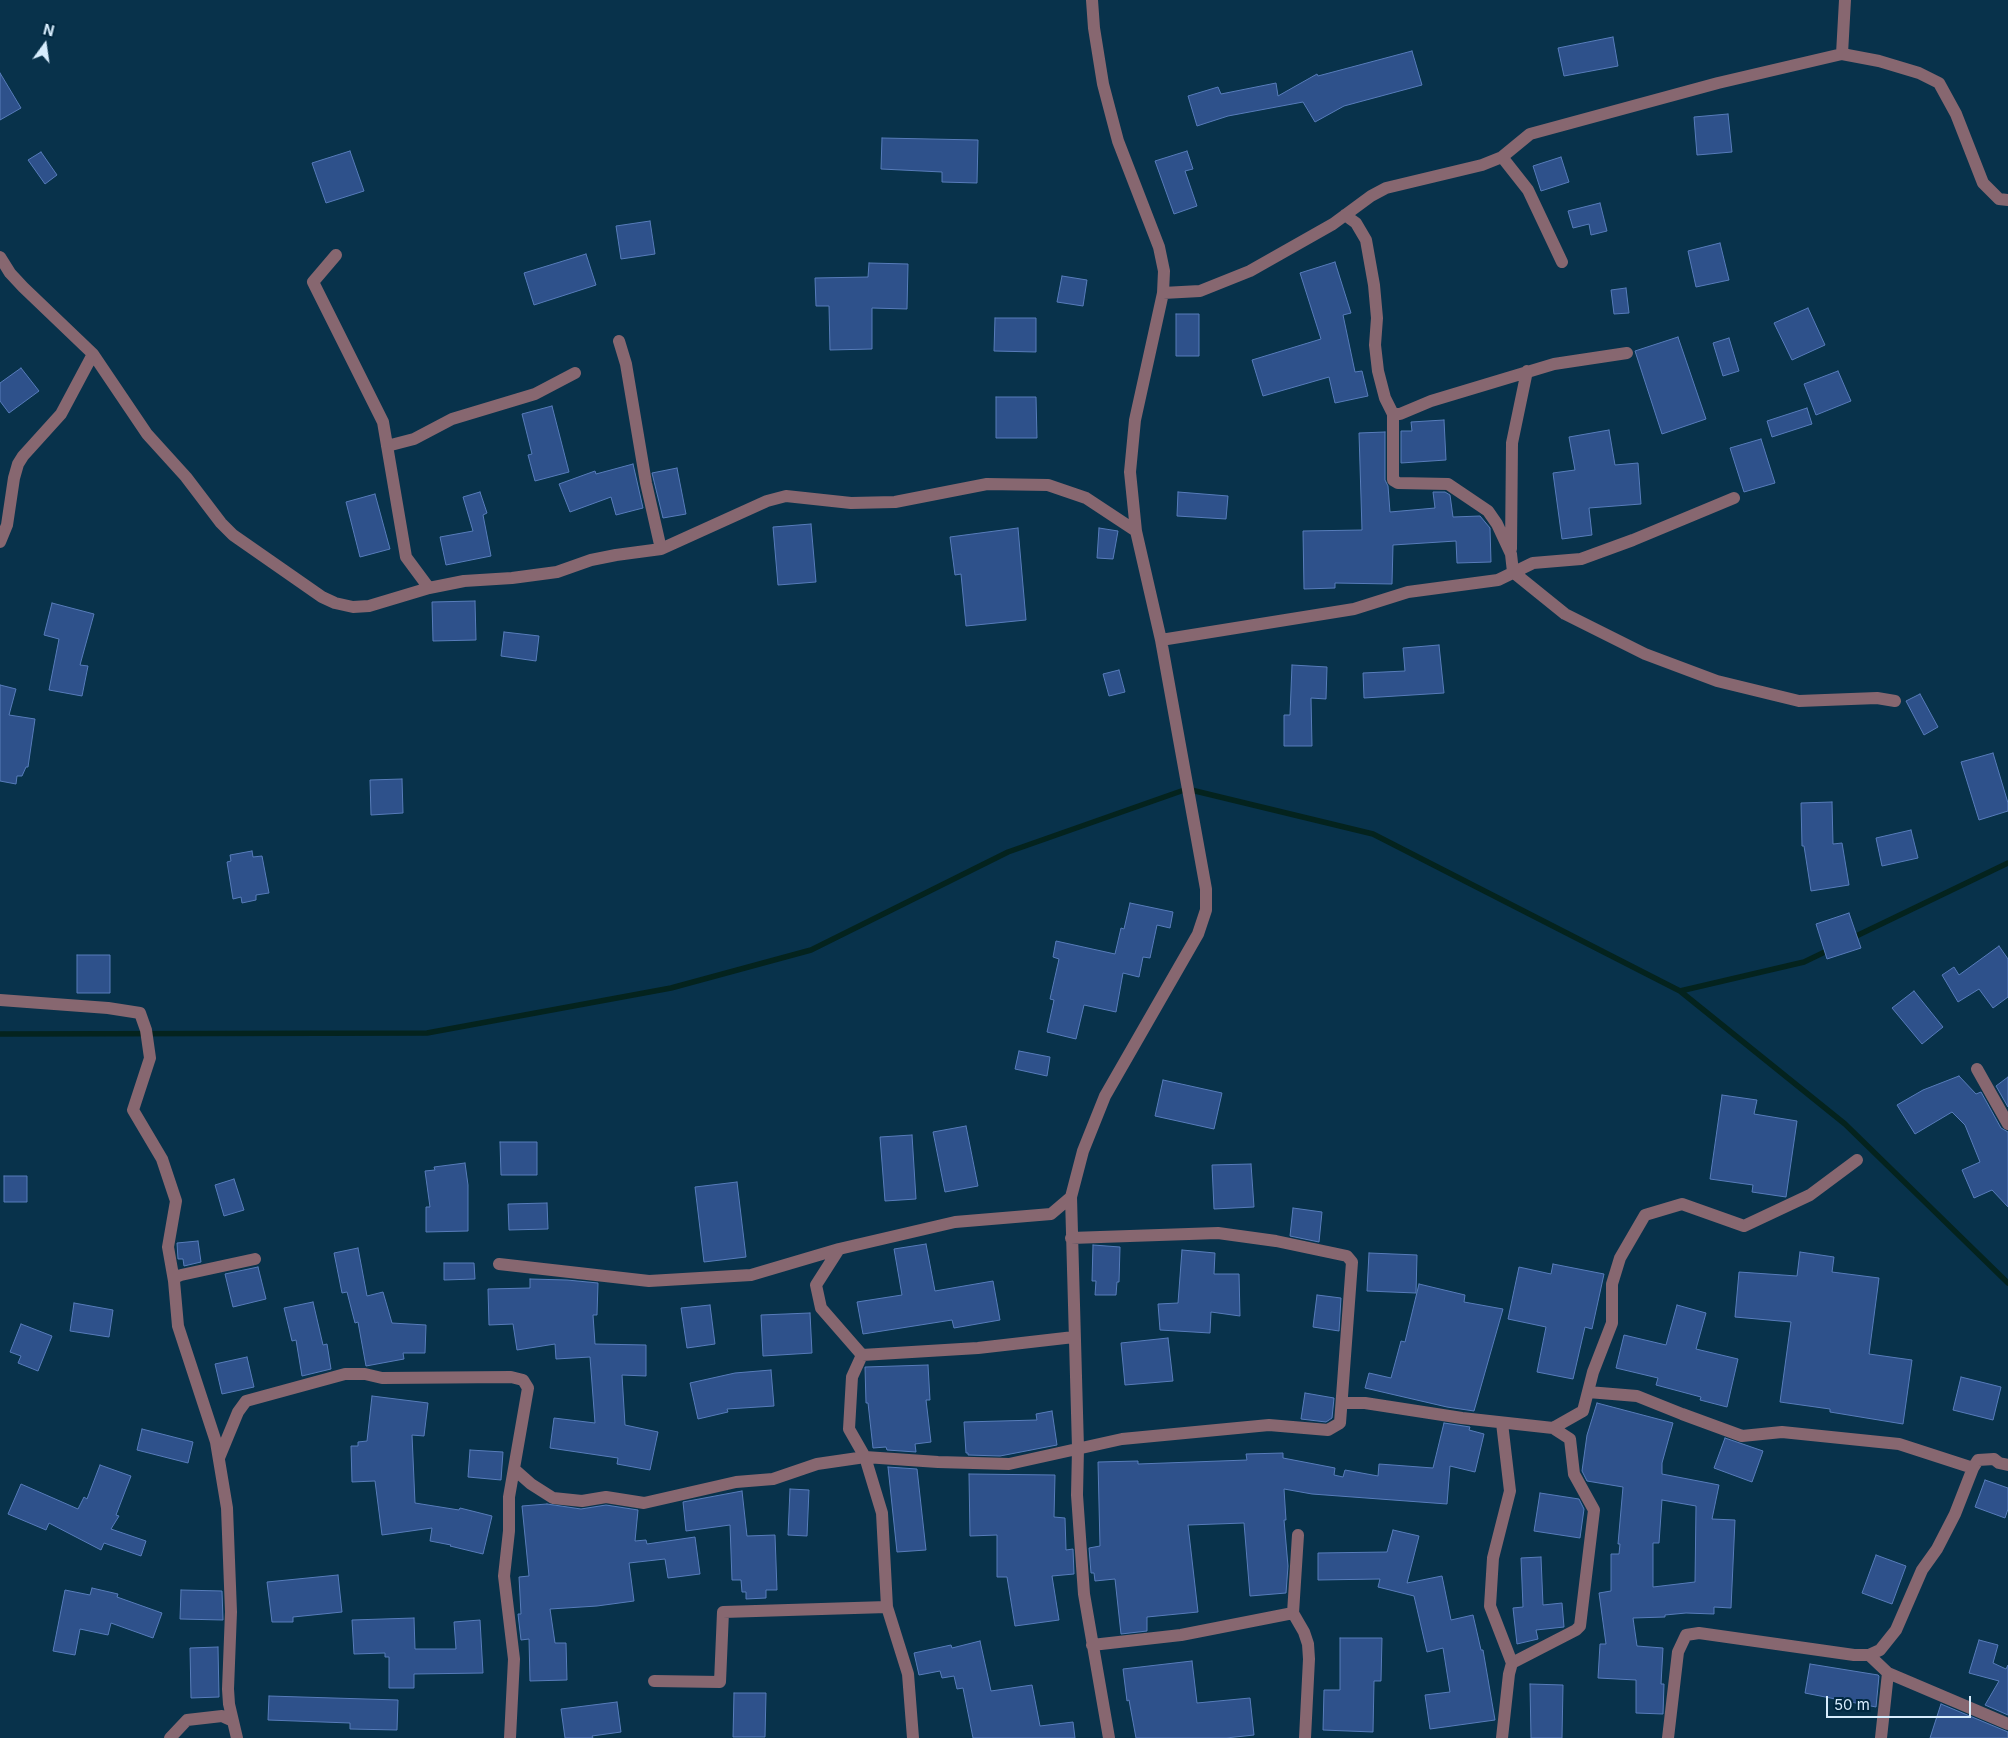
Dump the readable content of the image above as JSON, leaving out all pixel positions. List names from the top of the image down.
{
  "scale_bar": "50 m",
  "north": "top"
}
